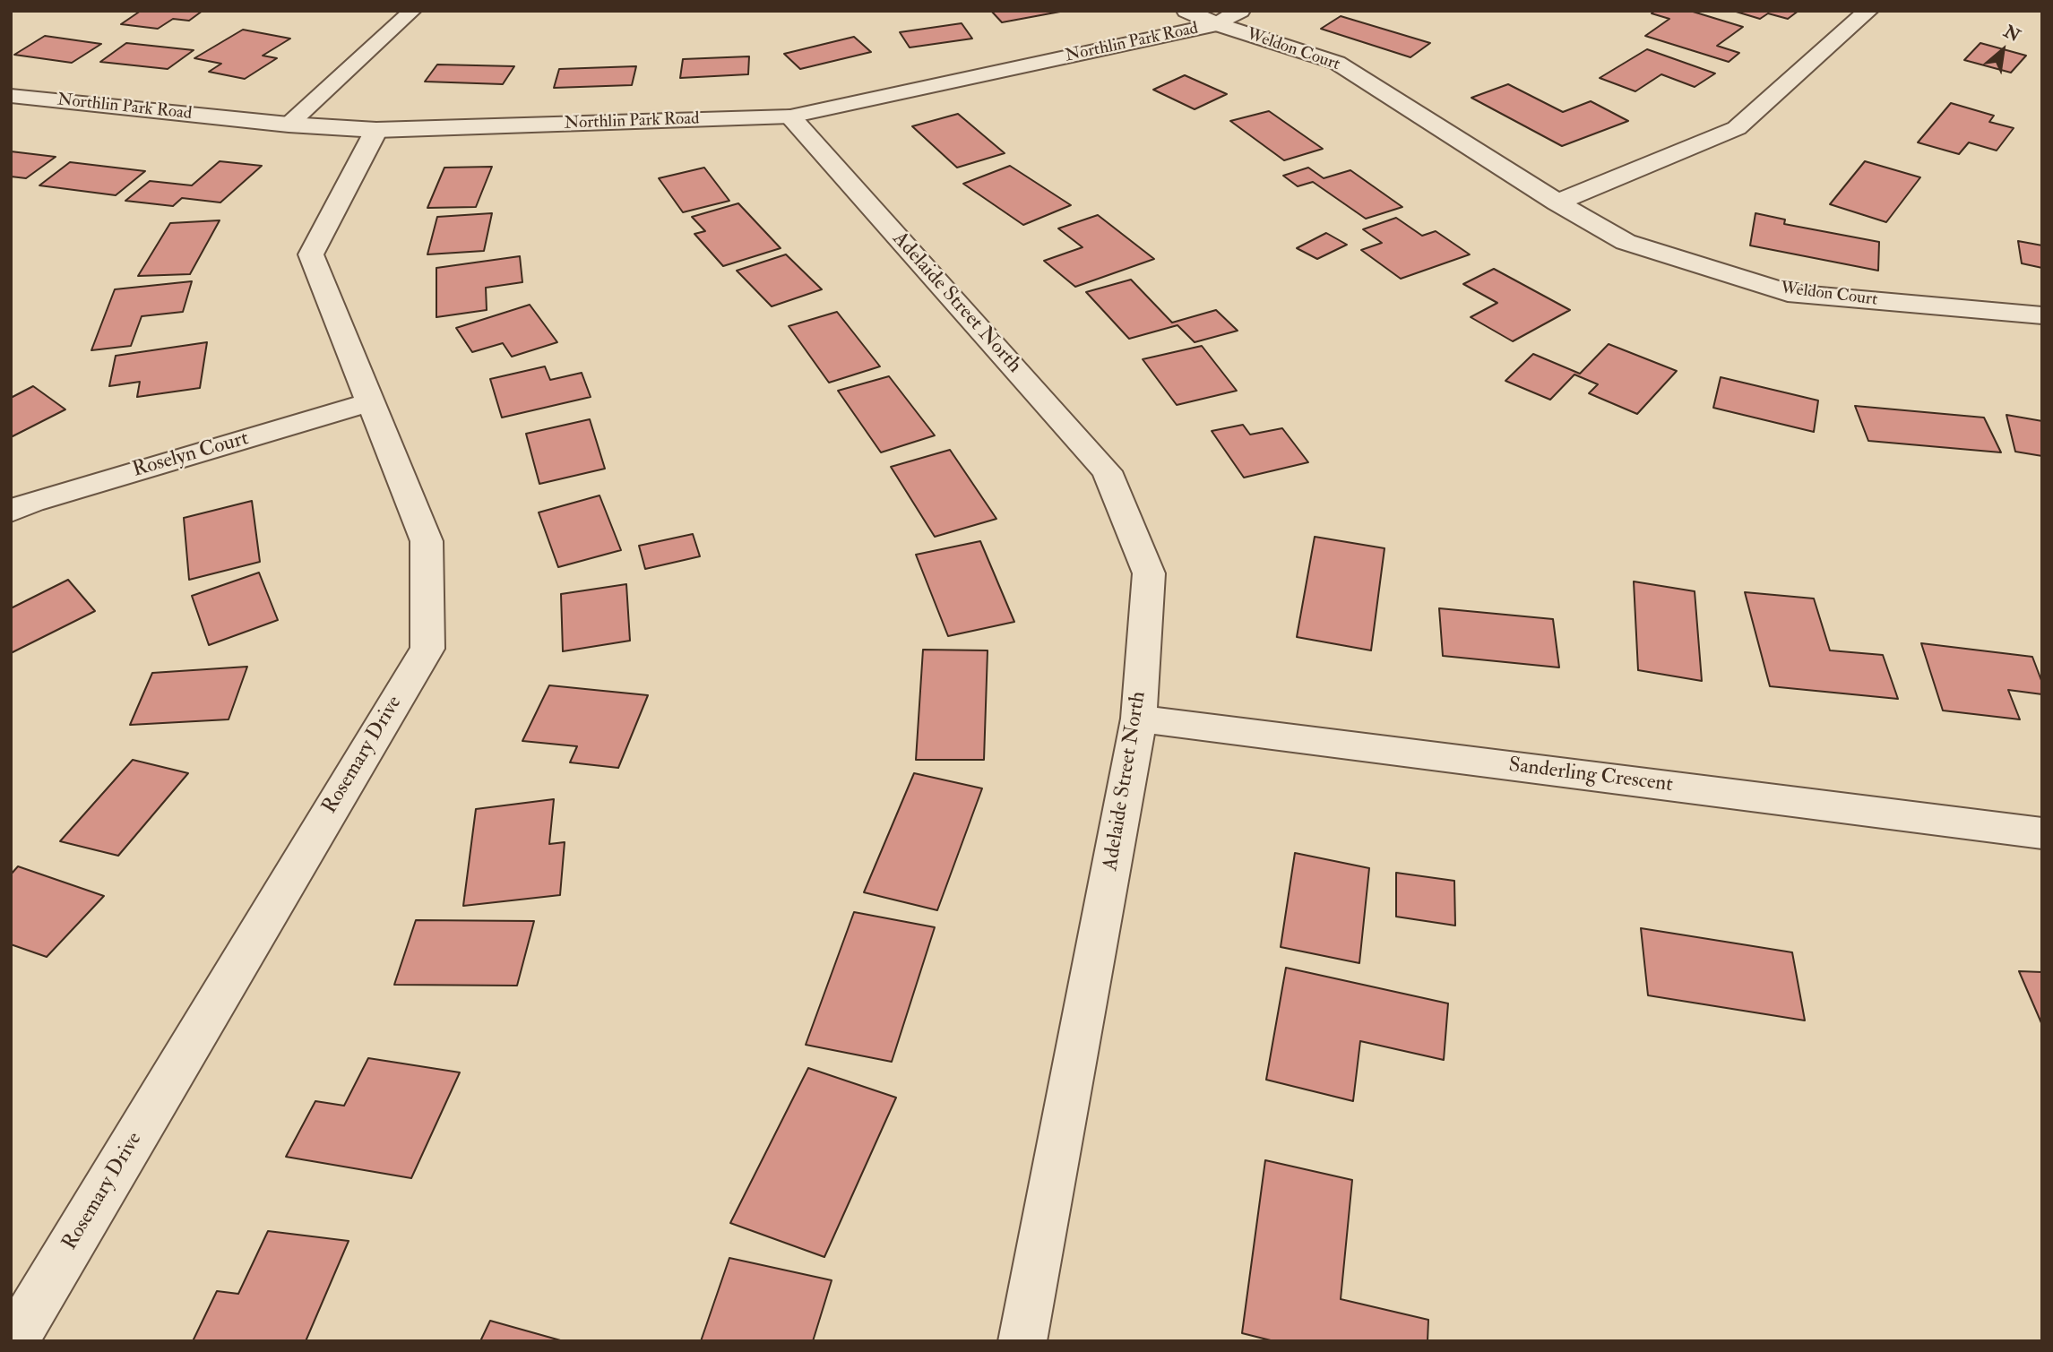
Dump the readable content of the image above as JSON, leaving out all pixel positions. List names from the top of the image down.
{
  "streets": {
    "street": [
      "Northlin Park Road",
      "Weldon Court",
      "Adelaide Street North",
      "Roselyn Court",
      "Rosemary Drive",
      "Sanderling Crescent"
    ]
  },
  "crossings": [
    ["Northlin Park Road", "Weldon Court"],
    ["Northlin Park Road", "Adelaide Street North"],
    ["Northlin Park Road", "Rosemary Drive"],
    ["Adelaide Street North", "Sanderling Crescent"],
    ["Roselyn Court", "Rosemary Drive"]
  ],
  "north": "top right"
}
